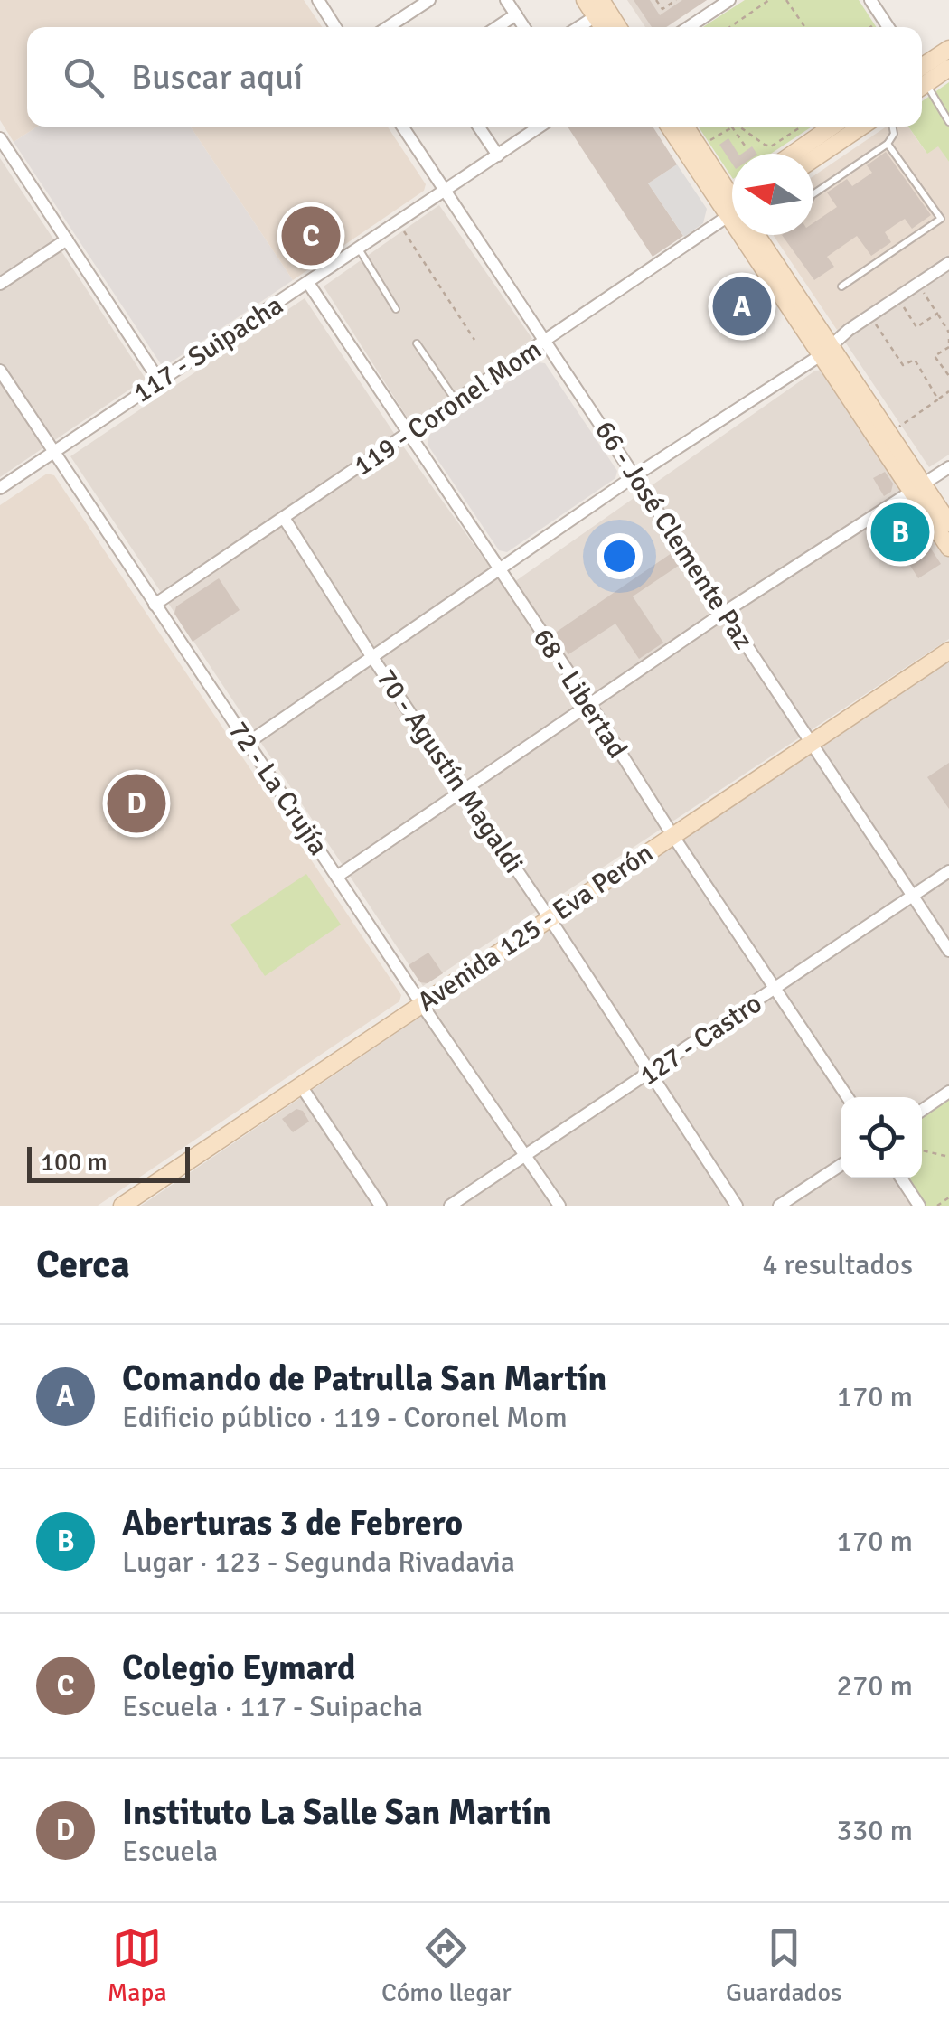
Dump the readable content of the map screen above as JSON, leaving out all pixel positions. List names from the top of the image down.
{
  "streets": {
    "main road": ["Avenida 125 - Eva Perón"],
    "street": [
      "117 - Suipacha",
      "119 - Coronel Mom",
      "66 - José Clemente Paz",
      "68 - Libertad",
      "70 - Agustín Magaldi",
      "72 - La Crujía",
      "127 - Castro"
    ]
  },
  "crossings": [
    ["117 - Suipacha", "66 - José Clemente Paz"],
    ["117 - Suipacha", "68 - Libertad"],
    ["117 - Suipacha", "72 - La Crujía"],
    ["119 - Coronel Mom", "66 - José Clemente Paz"],
    ["119 - Coronel Mom", "68 - Libertad"],
    ["119 - Coronel Mom", "70 - Agustín Magaldi"],
    ["119 - Coronel Mom", "72 - La Crujía"],
    ["66 - José Clemente Paz", "Avenida 125 - Eva Perón"],
    ["66 - José Clemente Paz", "127 - Castro"],
    ["68 - Libertad", "Avenida 125 - Eva Perón"],
    ["68 - Libertad", "127 - Castro"],
    ["70 - Agustín Magaldi", "Avenida 125 - Eva Perón"],
    ["70 - Agustín Magaldi", "127 - Castro"],
    ["72 - La Crujía", "Avenida 125 - Eva Perón"],
    ["72 - La Crujía", "127 - Castro"]
  ],
  "scale_bar": "100 m",
  "north": "left",
  "page": {
    "search": "Buscar aquí",
    "pins": [
      "C",
      "A",
      "B",
      "D"
    ],
    "scale": "100 m",
    "heading": ["Cerca", "4 resultados"],
    "list": [
      {
        "mark": "A",
        "name": "Comando de Patrulla San Martín",
        "note": "Edificio público · 119 - Coronel Mom",
        "value": "170 m"
      },
      {
        "mark": "B",
        "name": "Aberturas 3 de Febrero",
        "note": "Lugar · 123 - Segunda Rivadavia",
        "value": "170 m"
      },
      {
        "mark": "C",
        "name": "Colegio Eymard",
        "note": "Escuela · 117 - Suipacha",
        "value": "270 m"
      },
      {
        "mark": "D",
        "name": "Instituto La Salle San Martín",
        "note": "Escuela",
        "value": "330 m"
      }
    ],
    "nav": ["Mapa", "Cómo llegar", "Guardados"]
  }
}
